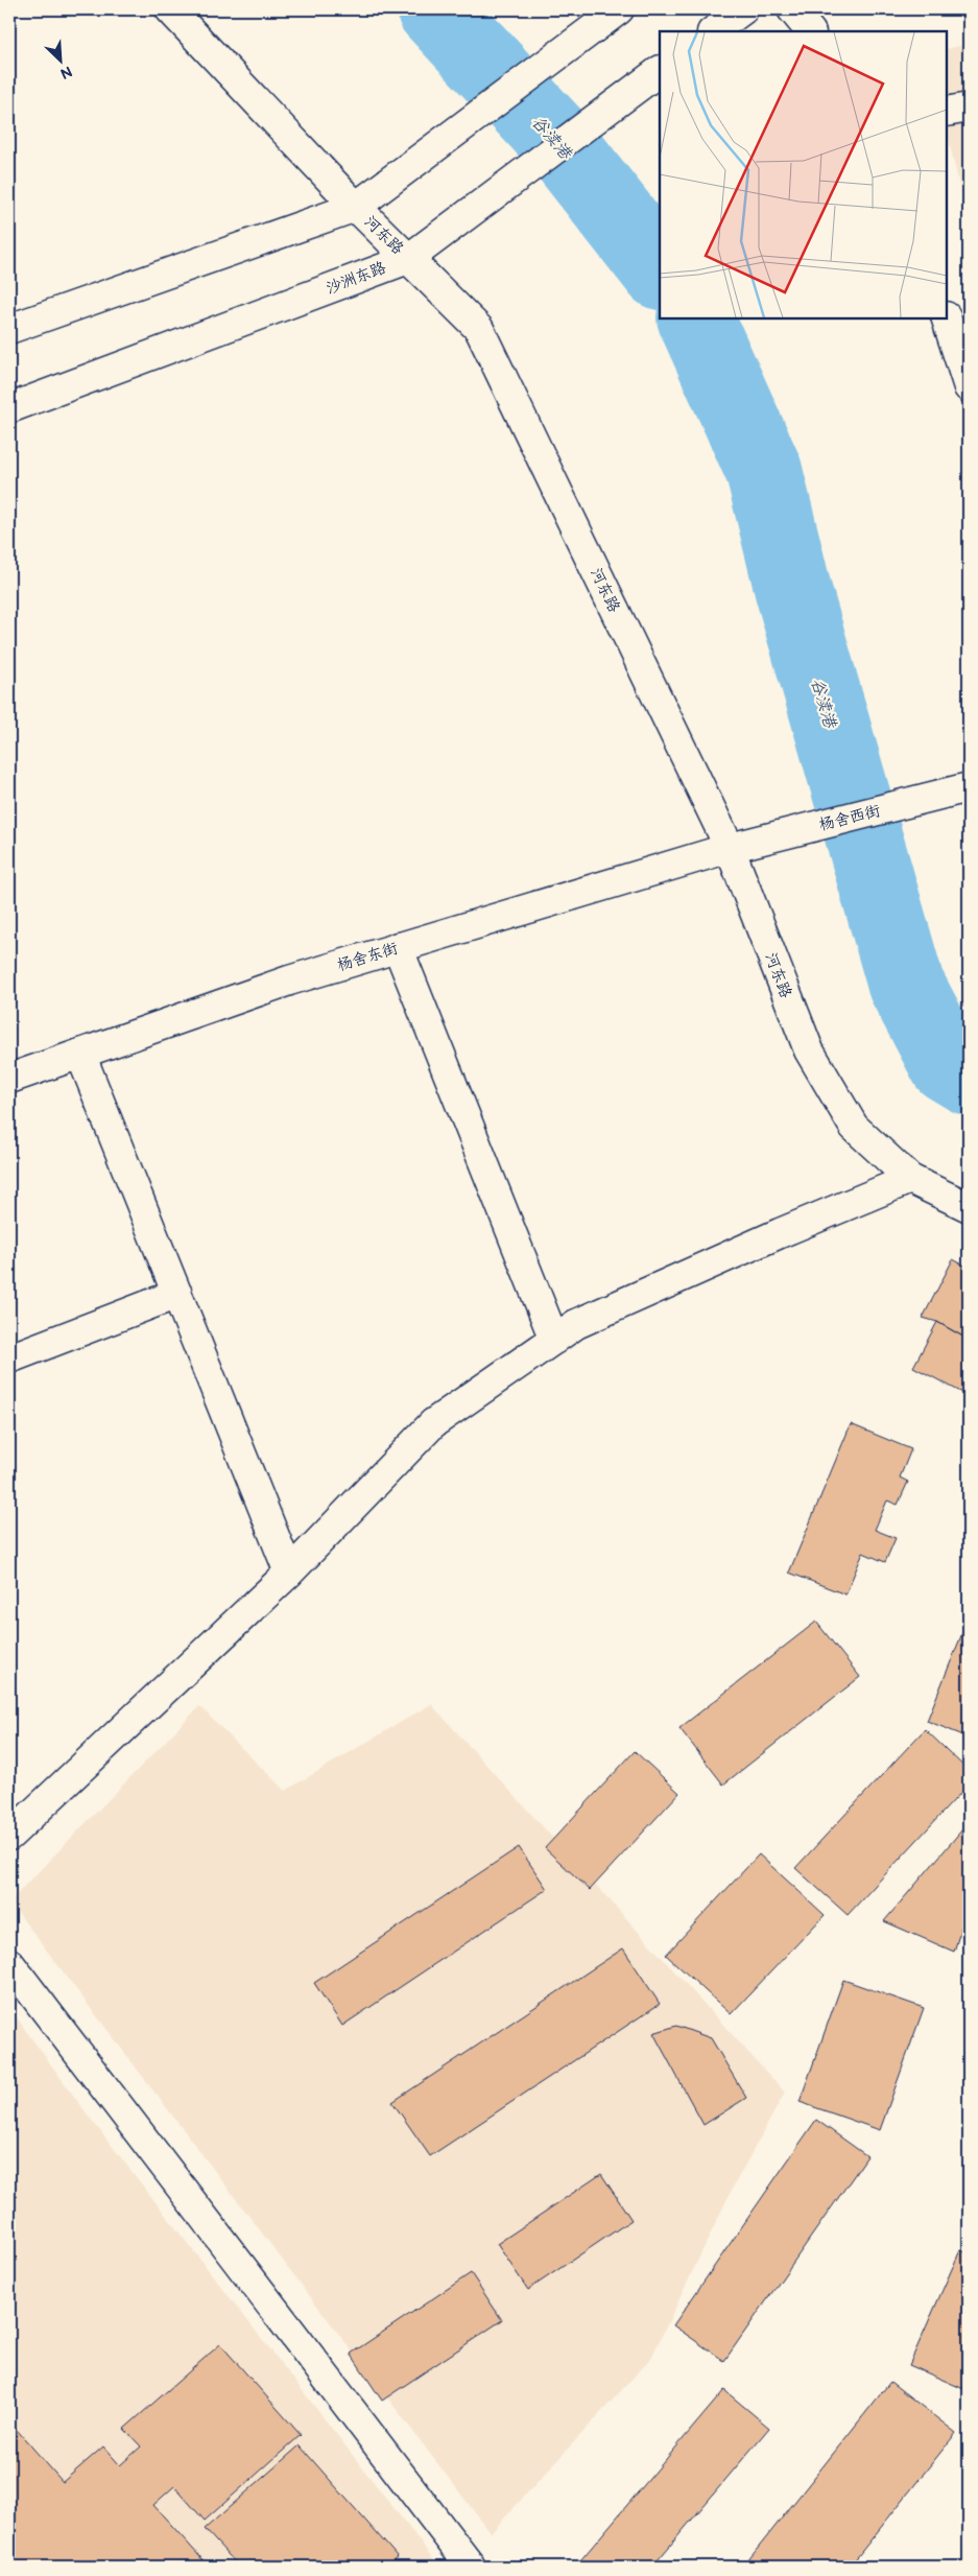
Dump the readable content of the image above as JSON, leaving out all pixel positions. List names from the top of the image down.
{
  "streets": {
    "street": [
      "河东路",
      "沙洲东路",
      "杨舍西街",
      "杨舍东街"
    ]
  },
  "crossings": [
    ["河东路", "沙洲东路"],
    ["河东路", "杨舍西街"],
    ["河东路", "杨舍东街"],
    ["杨舍西街", "杨舍东街"]
  ],
  "water": ["谷渎港"],
  "north": "bottom right"
}
